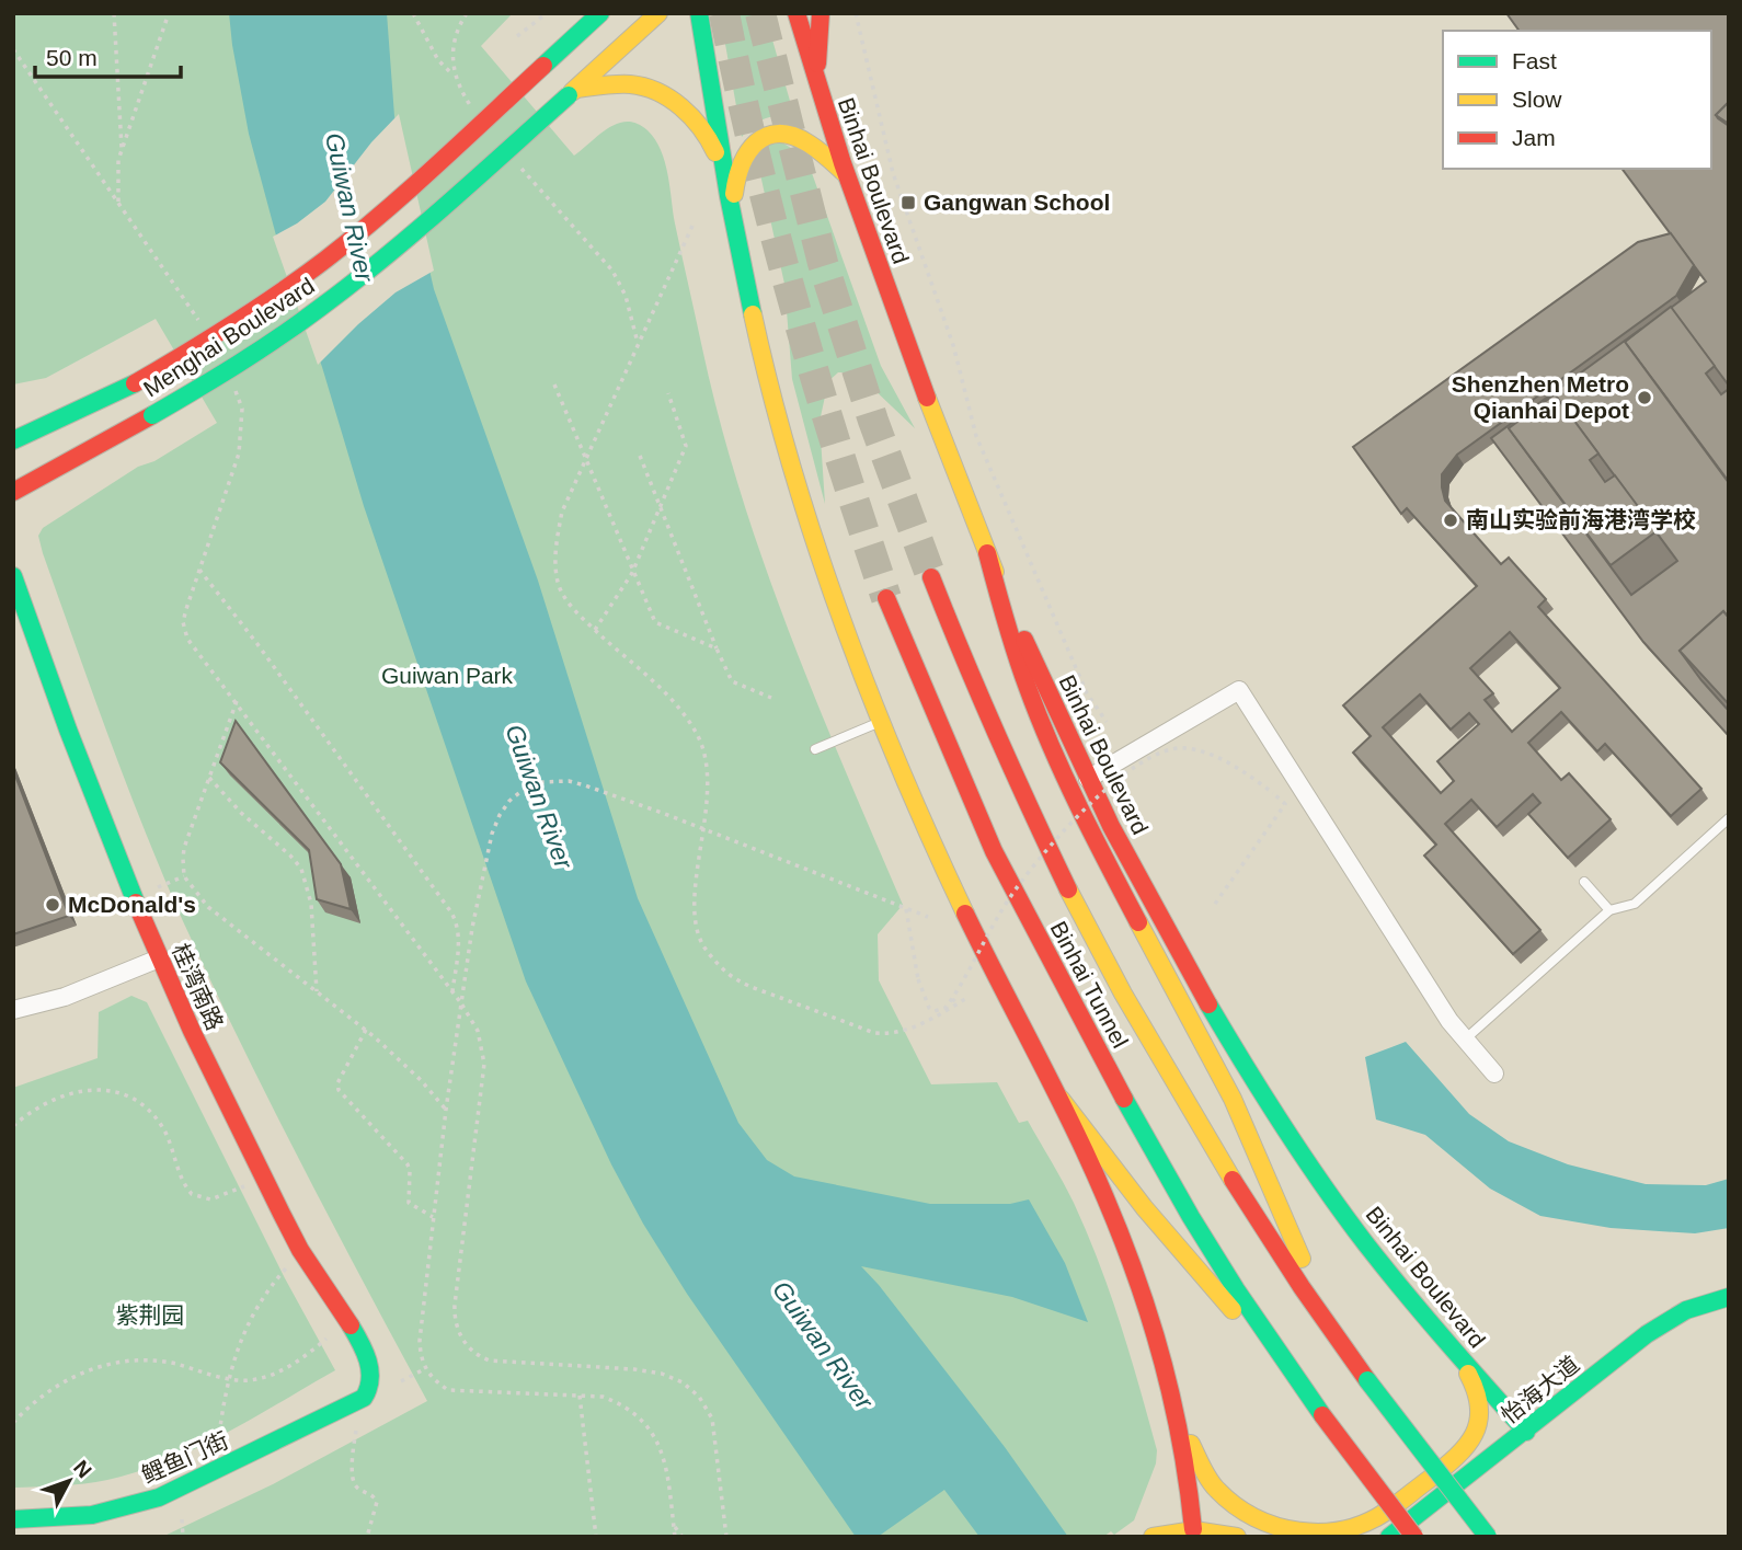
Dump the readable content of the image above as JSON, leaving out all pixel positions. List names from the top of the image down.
{
  "streets": {
    "main road": [
      "Binhai Boulevard",
      "Menghai Boulevard",
      "Binhai Tunnel",
      "桂湾南路",
      "怡海大道",
      "鲤鱼门街"
    ]
  },
  "crossings": [
    ["Binhai Boulevard", "怡海大道"],
    ["桂湾南路", "鲤鱼门街"]
  ],
  "water": ["Guiwan River"],
  "parks": ["Guiwan Park", "紫荆园"],
  "places": {
    "transit": ["Gangwan School"],
    "other": ["Shenzhen Metro Qianhai Depot", "南山实验前海港湾学校", "McDonald's"]
  },
  "legend": ["Fast", "Slow", "Jam"],
  "scale_bar": "50 m",
  "north": "top right"
}
